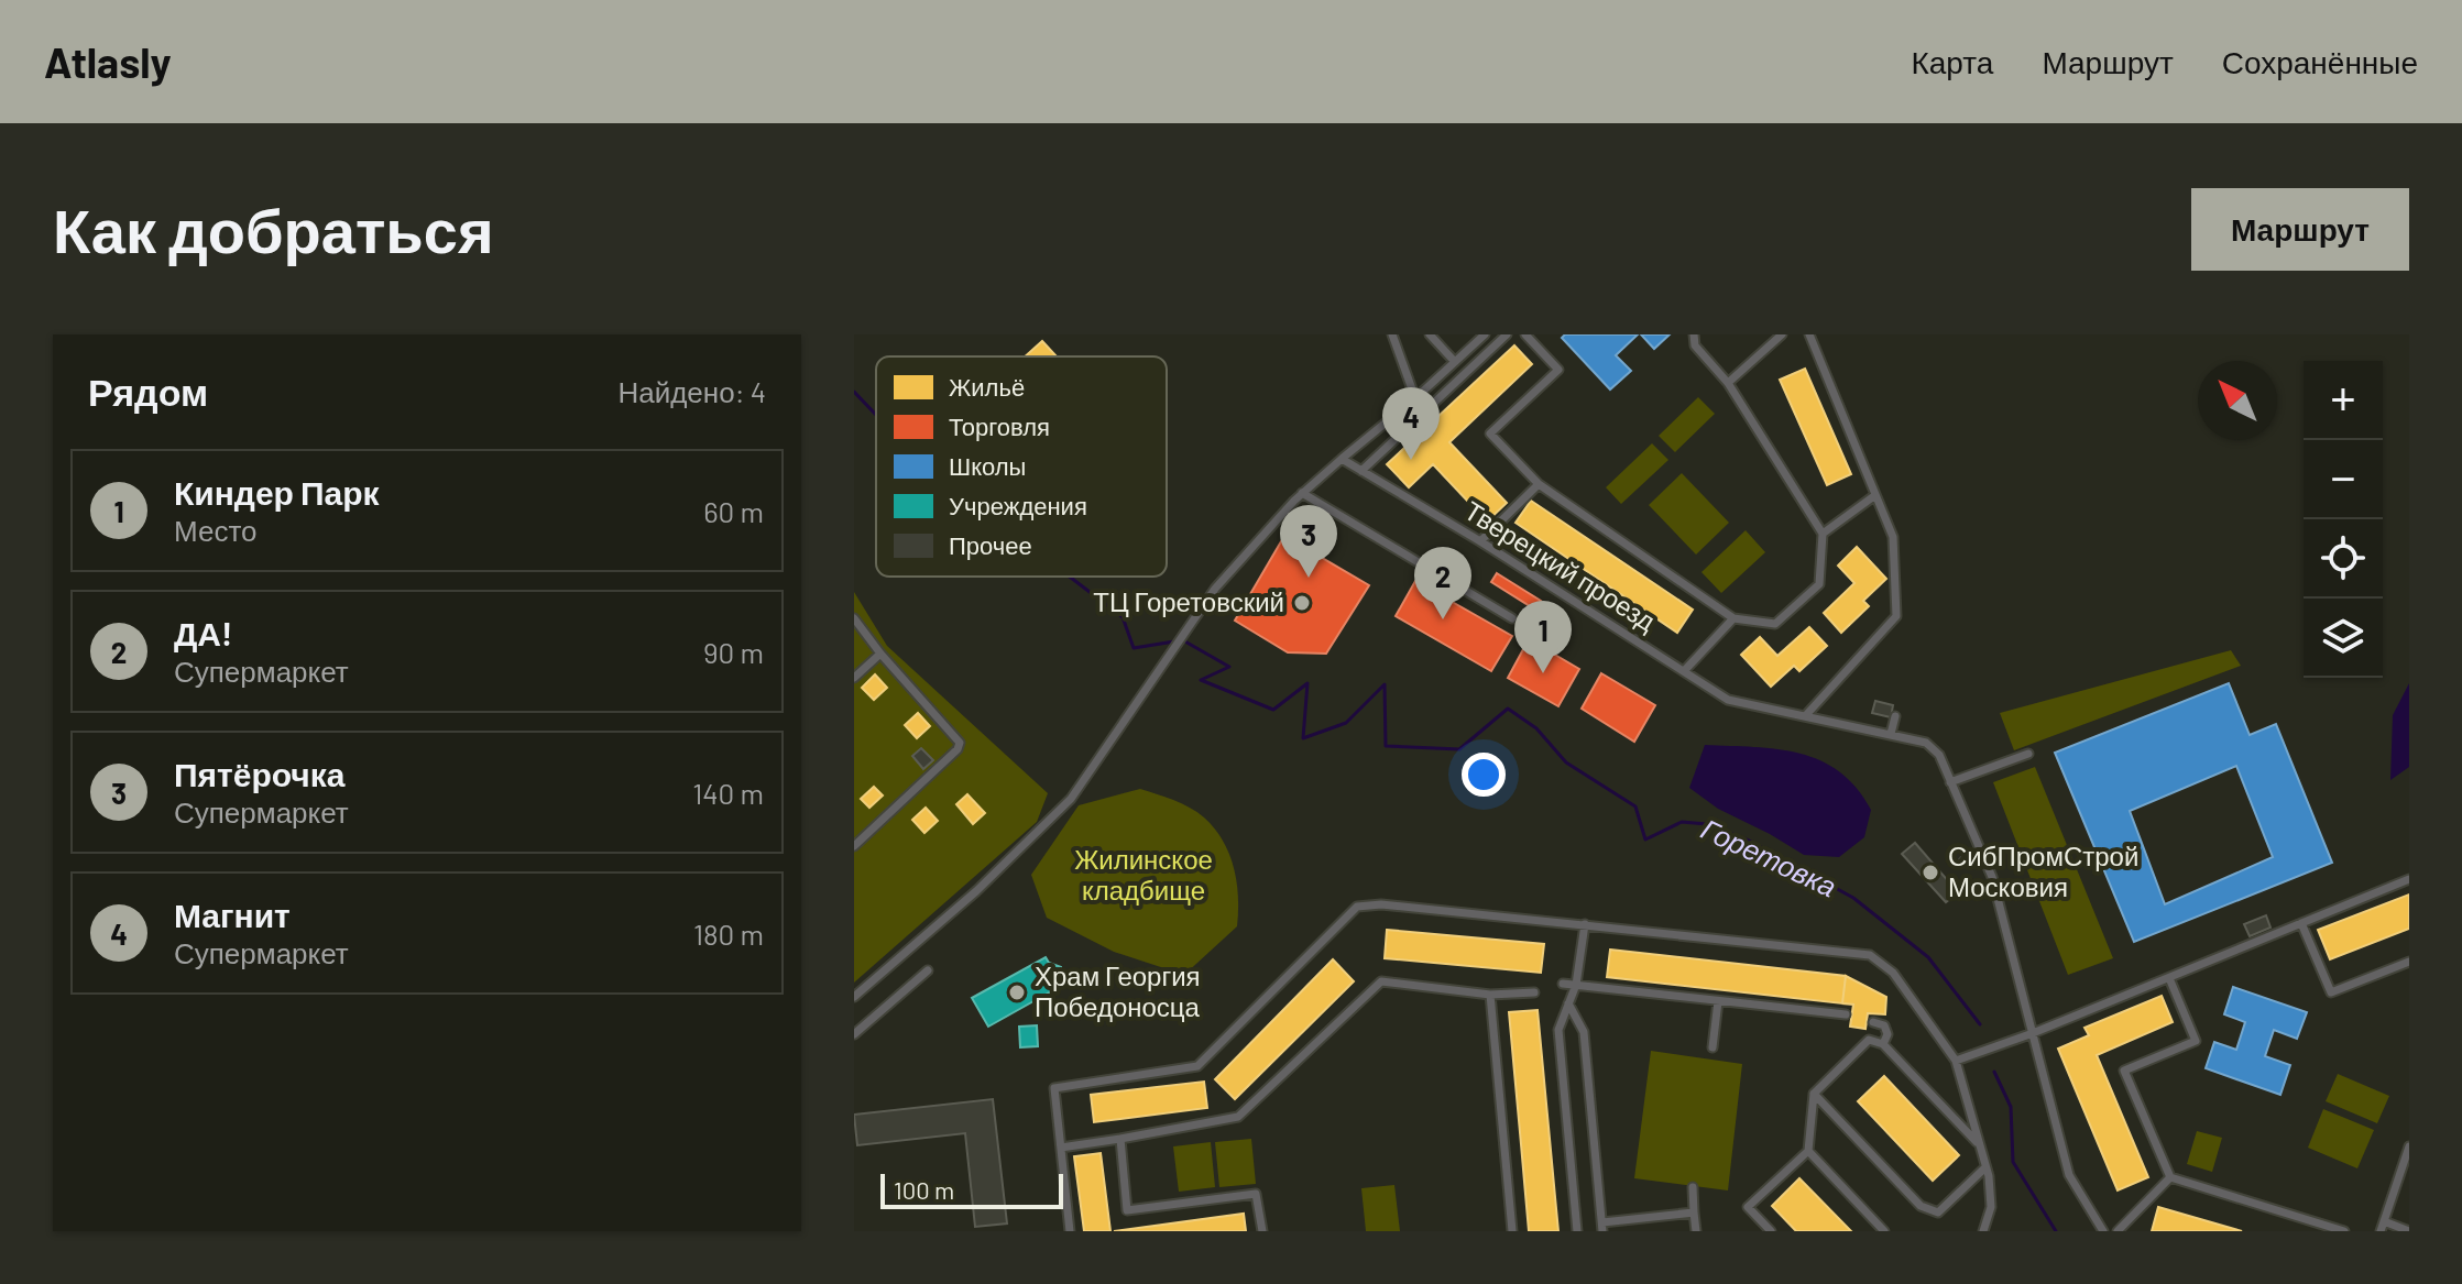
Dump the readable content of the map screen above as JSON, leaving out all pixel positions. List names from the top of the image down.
{
  "streets": {
    "lane": ["Тверецкий проезд"]
  },
  "water": ["Горетовка"],
  "parks": ["Жилинское кладбище"],
  "places": ["ТЦ Горетовский", "СибПромСтрой Московия", "Храм Георгия Победоносца"],
  "legend": [
    "Жильё",
    "Торговля",
    "Школы",
    "Учреждения",
    "Прочее"
  ],
  "scale_bar": "100 m",
  "north": "top left",
  "page": {
    "header": "Atlasly",
    "nav": ["Карта", "Маршрут", "Сохранённые"],
    "buttons": "Маршрут",
    "title": "Как добраться",
    "heading": ["Рядом", "Найдено: 4"],
    "map_buttons": ["+", "−"],
    "pins": [
      "4",
      "3",
      "2",
      "1"
    ],
    "list": [
      {
        "mark": "1",
        "name": "Киндер Парк",
        "note": "Место",
        "value": "60 m"
      },
      {
        "mark": "2",
        "name": "ДА!",
        "note": "Супермаркет",
        "value": "90 m"
      },
      {
        "mark": "3",
        "name": "Пятёрочка",
        "note": "Супермаркет",
        "value": "140 m"
      },
      {
        "mark": "4",
        "name": "Магнит",
        "note": "Супермаркет",
        "value": "180 m"
      }
    ],
    "scale": "100 m"
  }
}
